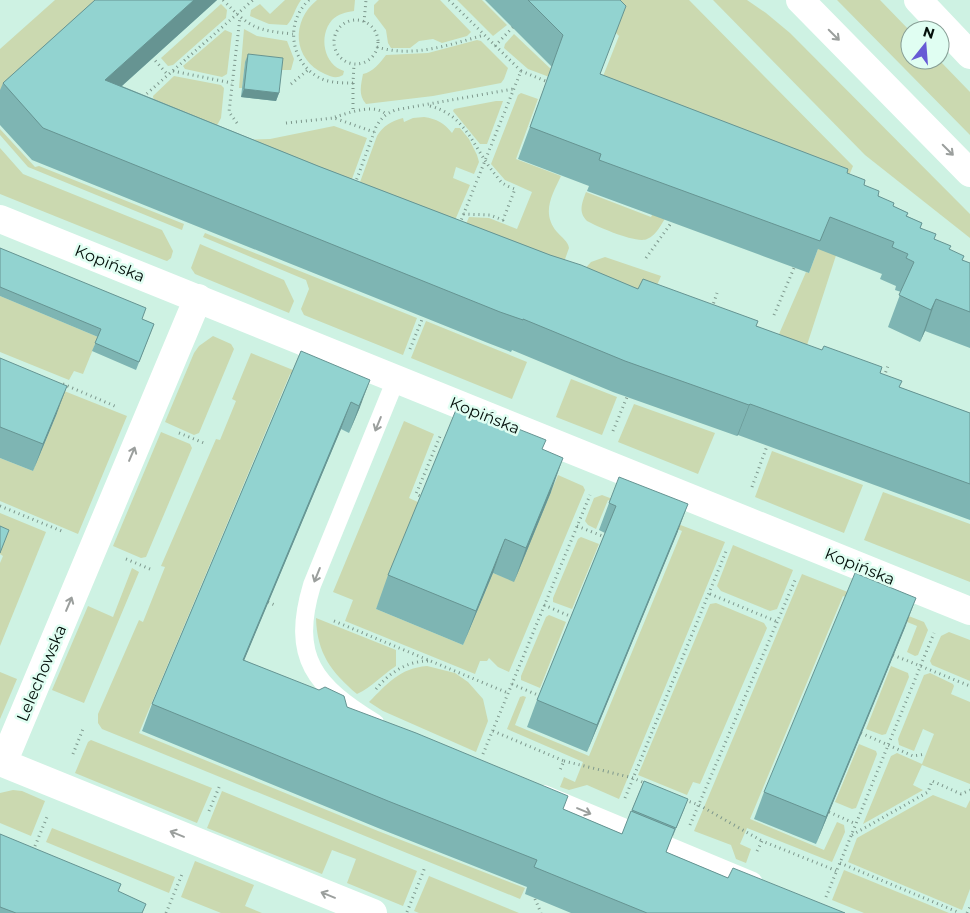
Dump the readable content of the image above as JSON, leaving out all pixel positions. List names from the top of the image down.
{
  "streets": {
    "street": ["Kopińska", "Lelechowska"]
  },
  "crossings": [
    ["Kopińska", "Lelechowska"]
  ],
  "north": "top"
}
